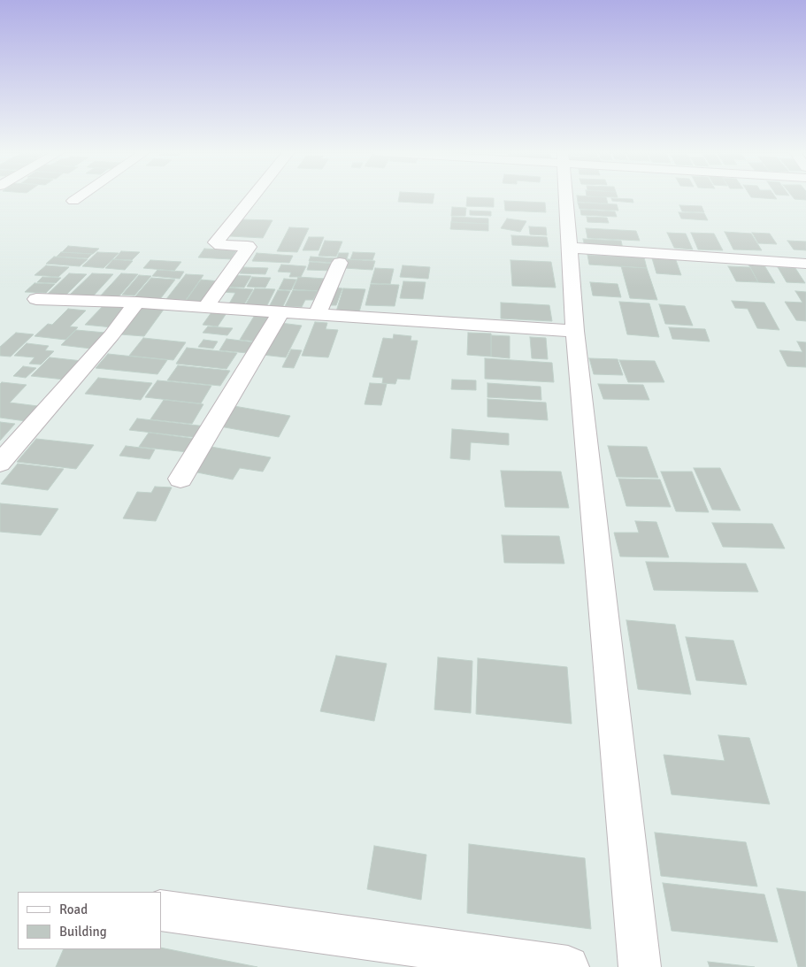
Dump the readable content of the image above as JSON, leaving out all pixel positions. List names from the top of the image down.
{
  "legend": ["Road", "Building"]
}
